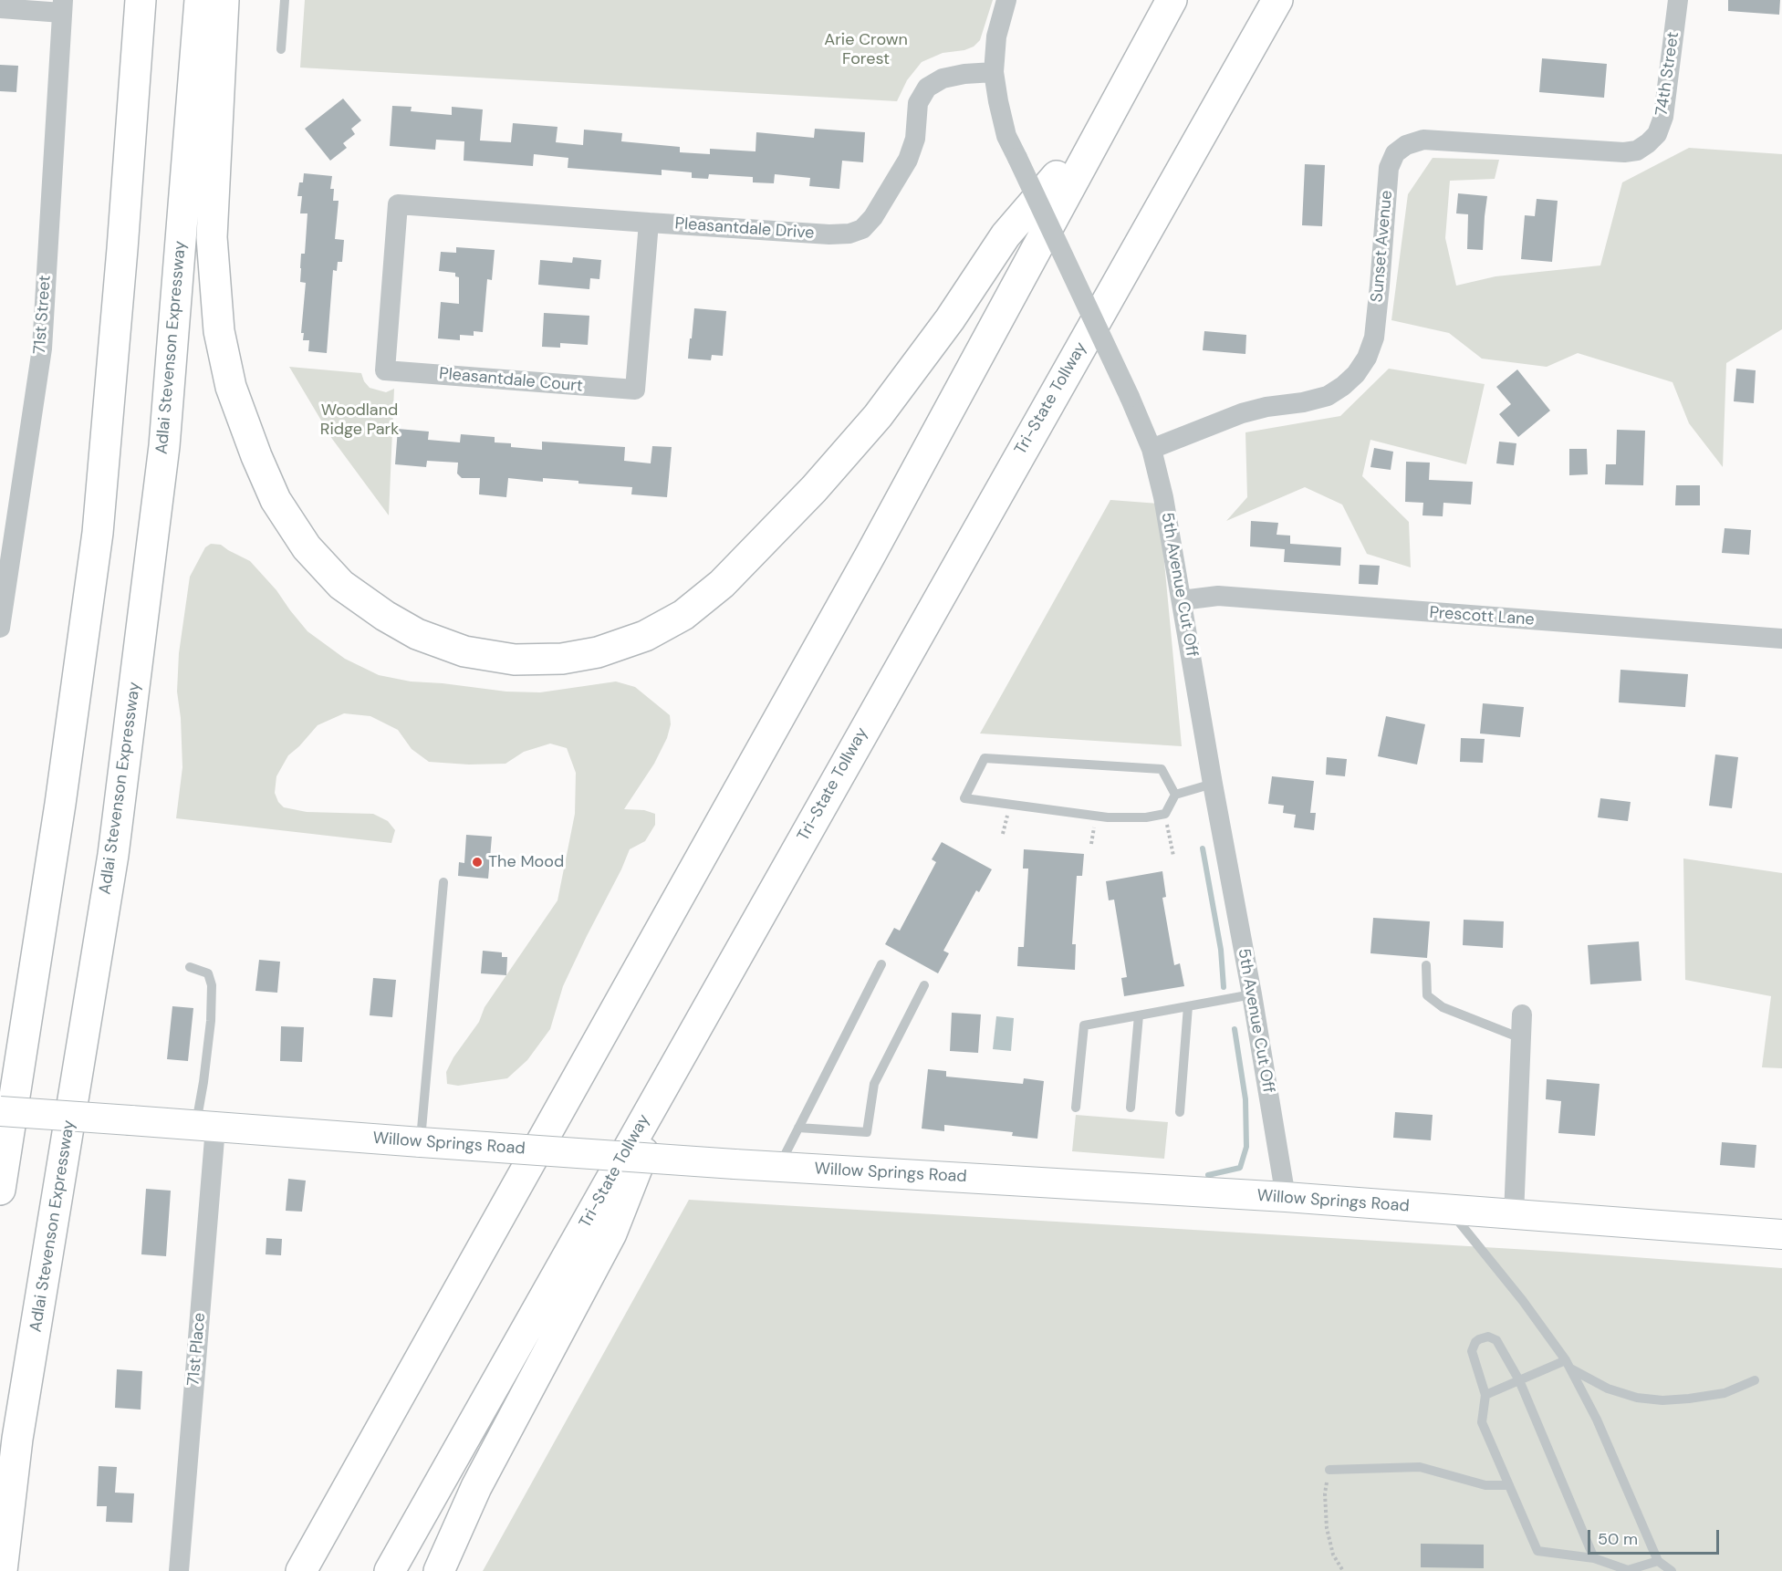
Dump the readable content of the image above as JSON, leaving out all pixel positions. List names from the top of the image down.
{
  "streets": {
    "highway": ["Adlai Stevenson Expressway", "Tri-State Tollway"],
    "main road": ["Willow Springs Road"],
    "street": [
      "74th Street",
      "Pleasantdale Drive",
      "Sunset Avenue",
      "71st Street",
      "Pleasantdale Court",
      "5th Avenue Cut Off",
      "Prescott Lane",
      "71st Place"
    ]
  },
  "crossings": [
    ["74th Street", "Sunset Avenue"],
    ["Pleasantdale Drive", "Pleasantdale Court"],
    ["Pleasantdale Drive", "5th Avenue Cut Off"],
    ["Sunset Avenue", "5th Avenue Cut Off"],
    ["5th Avenue Cut Off", "Prescott Lane"],
    ["5th Avenue Cut Off", "Willow Springs Road"],
    ["Willow Springs Road", "71st Place"]
  ],
  "parks": ["Arie Crown Forest", "Woodland Ridge Park"],
  "places": ["The Mood"],
  "scale_bar": "50 m"
}
